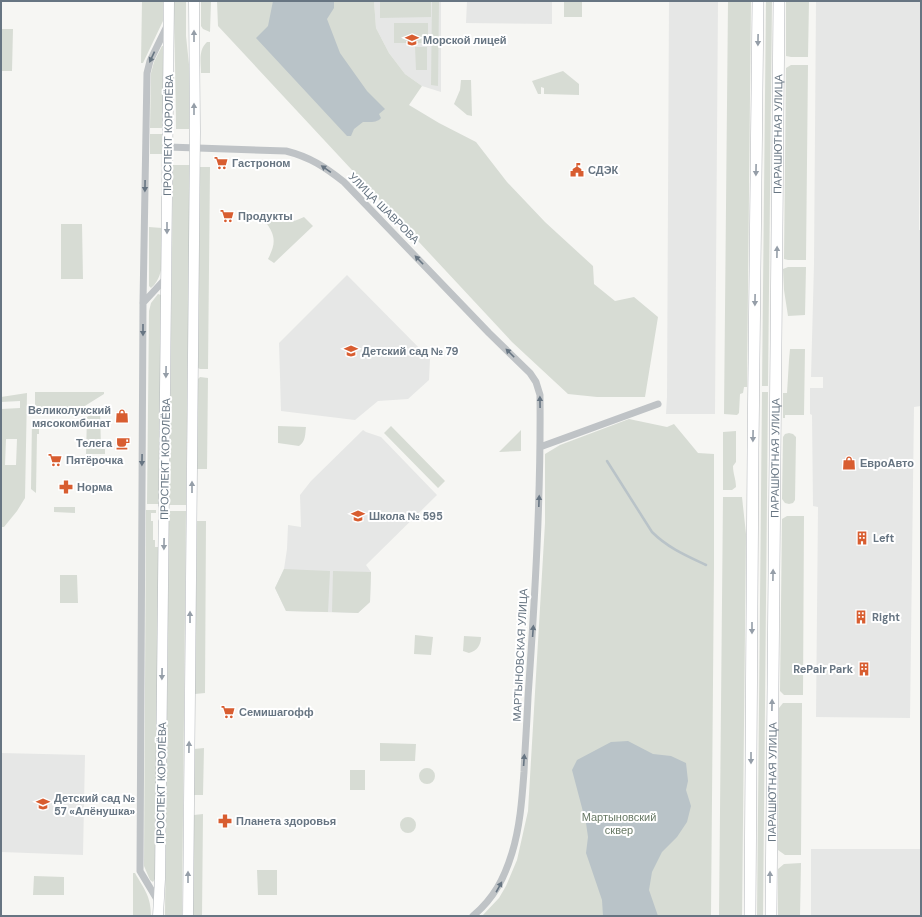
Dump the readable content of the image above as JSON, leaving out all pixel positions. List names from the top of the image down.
{
  "streets": {
    "main road": ["ПАРАШЮТНАЯ УЛИЦА"],
    "street": ["ПРОСПЕКТ КОРОЛЁВА", "УЛИЦА ШАВРОВА", "МАРТЫНОВСКАЯ УЛИЦА"]
  },
  "crossings": [
    ["ПРОСПЕКТ КОРОЛЁВА", "УЛИЦА ШАВРОВА"],
    ["УЛИЦА ШАВРОВА", "МАРТЫНОВСКАЯ УЛИЦА"]
  ],
  "one_way": ["УЛИЦА ШАВРОВА", "МАРТЫНОВСКАЯ УЛИЦА"],
  "parks": ["Мартыновский сквер"],
  "places": {
    "school or university": [
      "Морской лицей",
      "Детский сад № 79",
      "Школа № 595",
      "Детский сад № 57 «Алёнушка»"
    ],
    "supermarket": [
      "Гастроном",
      "Продукты",
      "Пятёрочка",
      "Семишагофф"
    ],
    "public building": ["СДЭК"],
    "shop": ["Великолукский мясокомбинат", "ЕвроАвто"],
    "cafe": ["Телега"],
    "pharmacy": ["Норма", "Планета здоровья"],
    "building": ["Left", "Right", "RePair Park"]
  }
}
